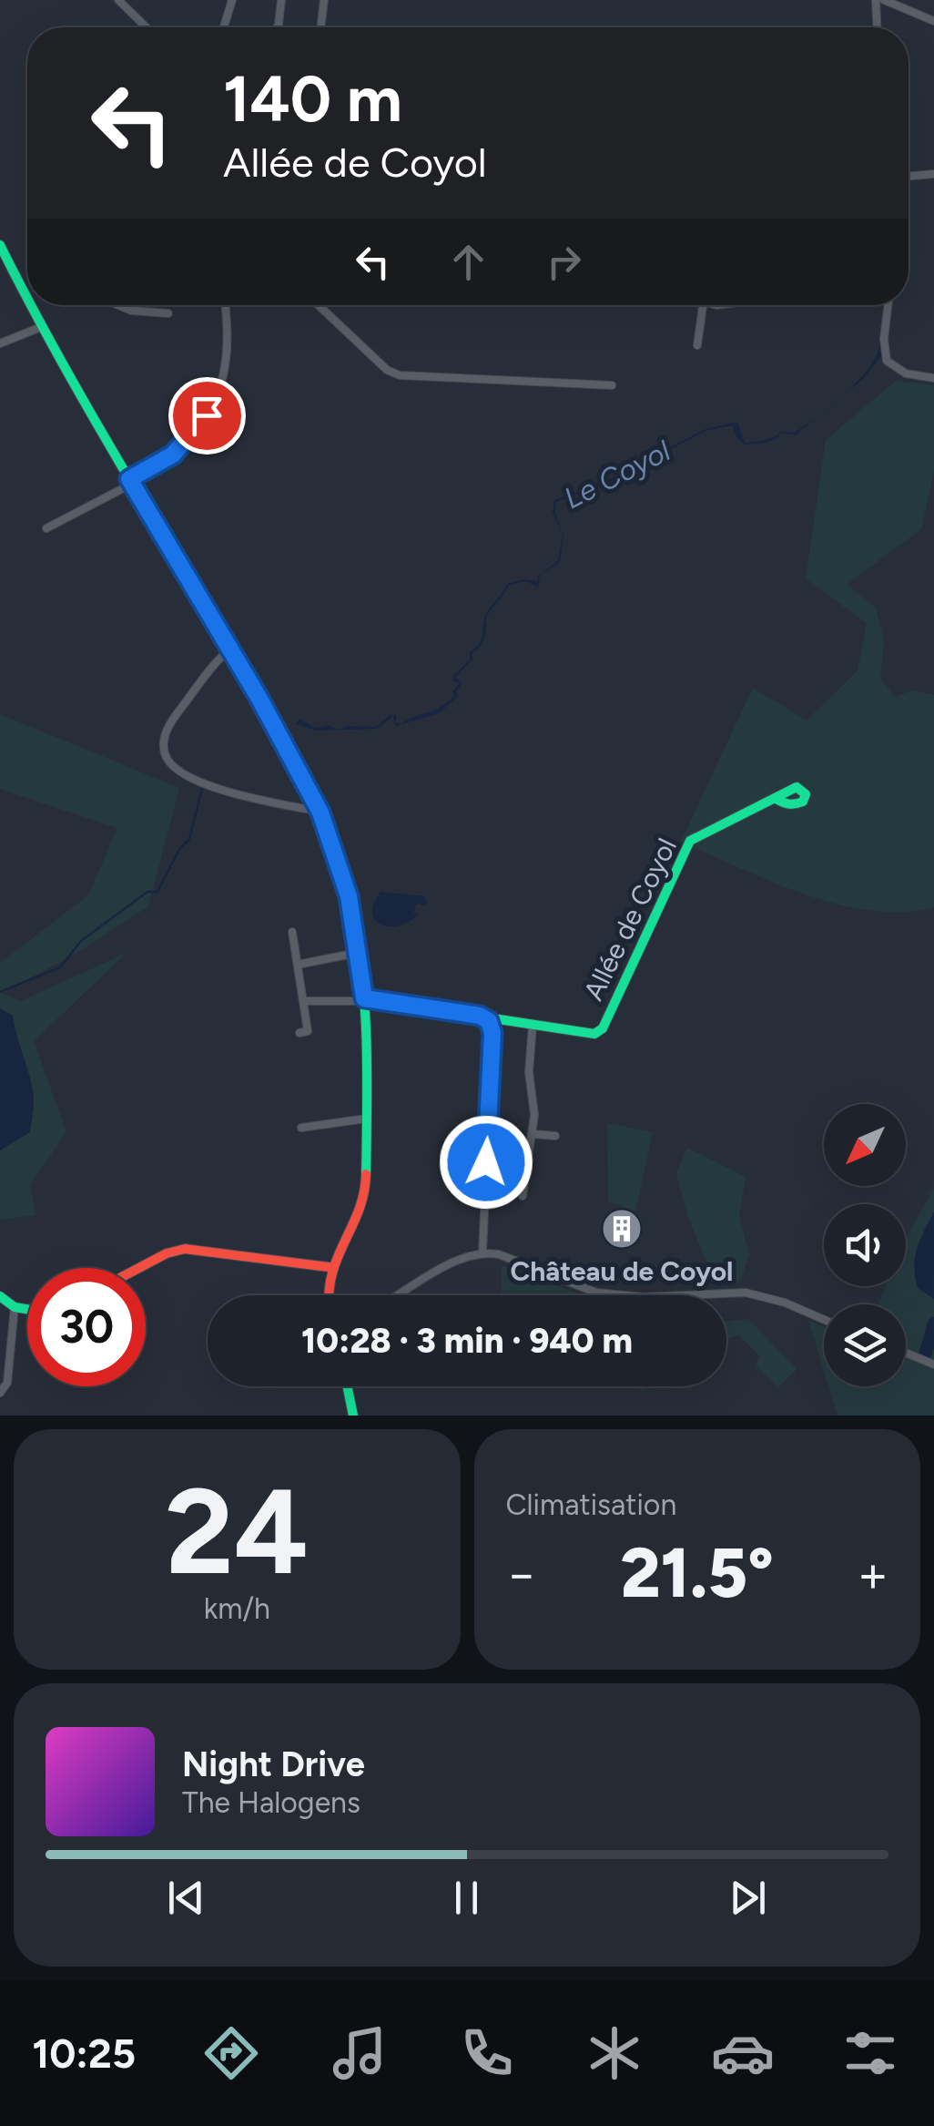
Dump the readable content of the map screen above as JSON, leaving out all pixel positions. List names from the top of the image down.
{
  "streets": {
    "main road": ["Allée de Coyol"]
  },
  "water": ["Le Coyol"],
  "places": {
    "building": ["Château de Coyol"]
  },
  "north": "bottom left",
  "page": {
    "turn": ["140 m", "Allée de Coyol"],
    "limit": "30",
    "trip": "10:28 · 3 min · 940 m",
    "tile": [
      ["24", "km/h"],
      "Climatisation"
    ],
    "heat": ["−", "21.5°", "+"],
    "song": ["Night Drive", "The Halogens"],
    "tabs": "10:25"
  }
}
